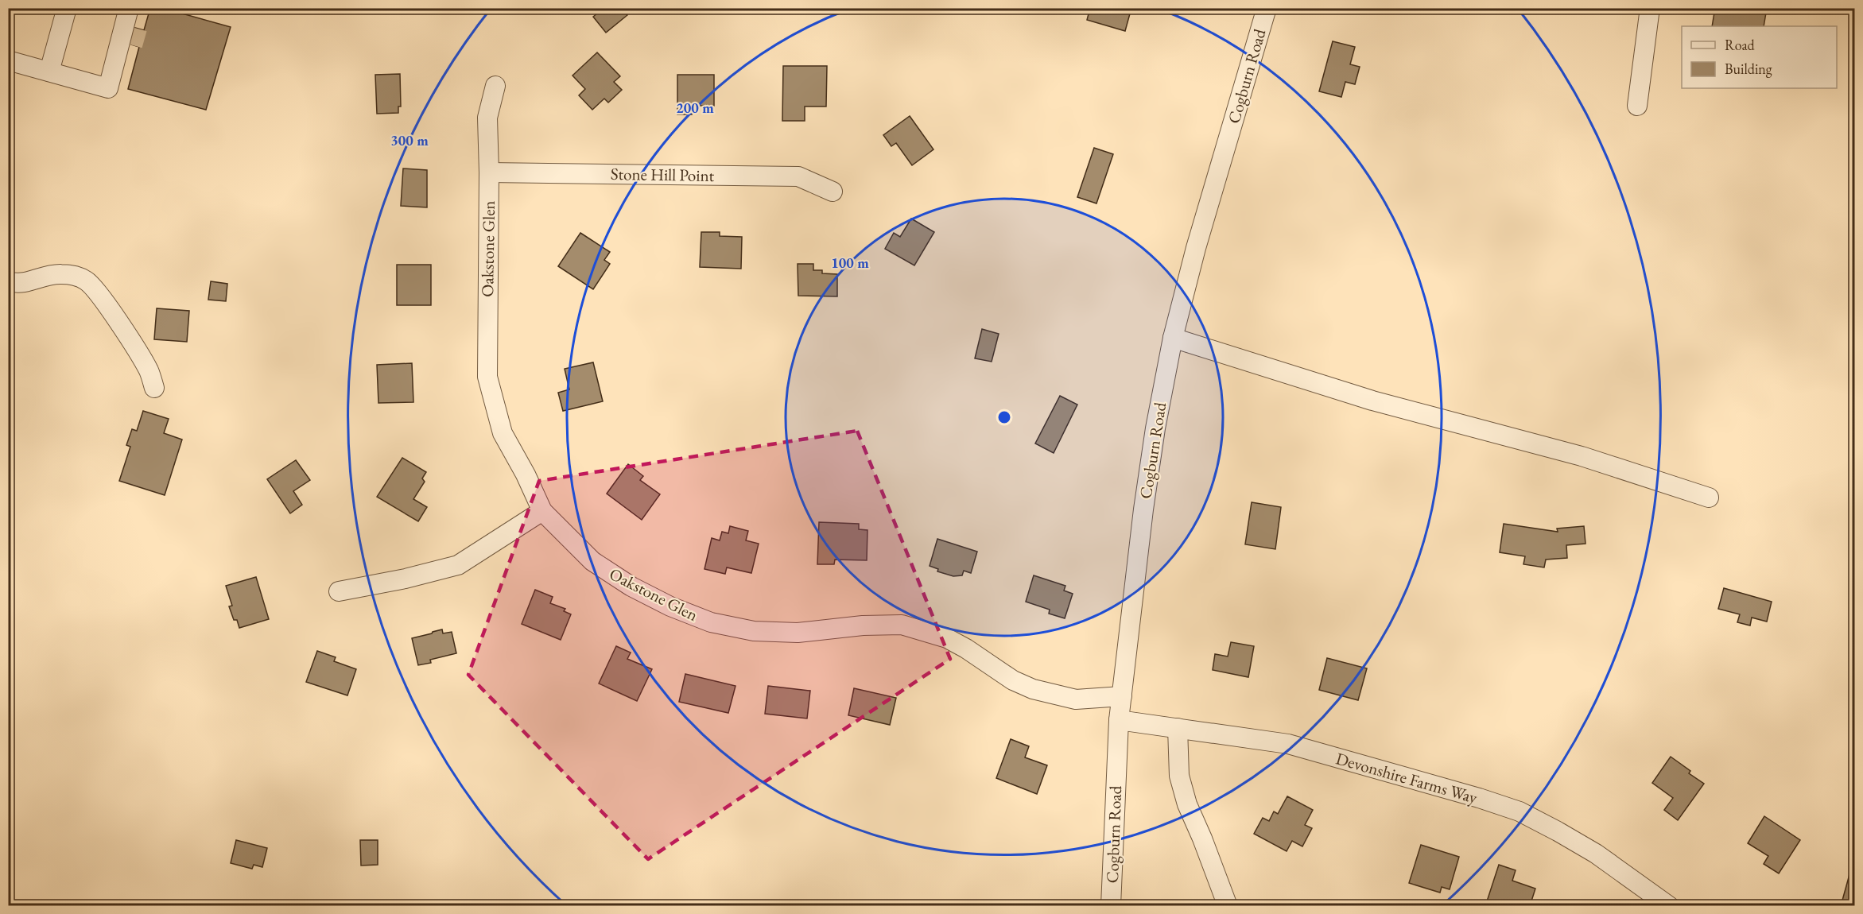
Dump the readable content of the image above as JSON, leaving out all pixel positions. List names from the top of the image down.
{
  "streets": {
    "street": [
      "Cogburn Road",
      "Stone Hill Point",
      "Oakstone Glen",
      "Devonshire Farms Way"
    ]
  },
  "crossings": [
    ["Cogburn Road", "Oakstone Glen"],
    ["Cogburn Road", "Devonshire Farms Way"],
    ["Stone Hill Point", "Oakstone Glen"]
  ],
  "legend": ["Road", "Building"],
  "rings": ["200 m", "300 m", "100 m"]
}
